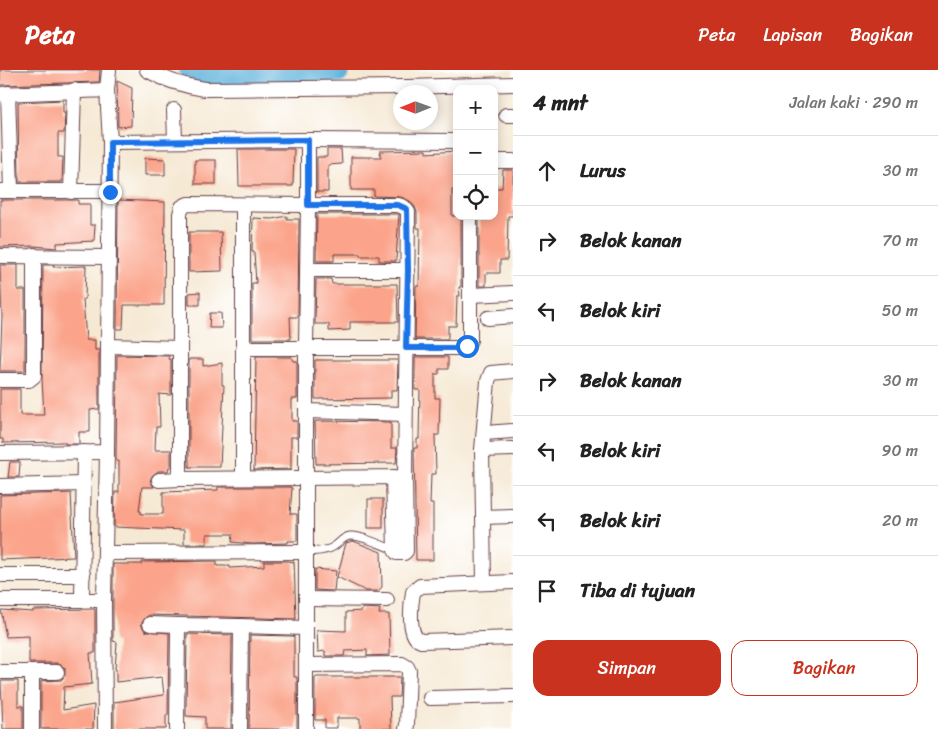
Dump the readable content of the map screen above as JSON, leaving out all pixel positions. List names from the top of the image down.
{
  "north": "left",
  "page": {
    "header": "Peta",
    "nav": ["Peta", "Lapisan", "Bagikan"],
    "heading": ["4 mnt", "Jalan kaki · 290 m"],
    "map_buttons": ["+", "−"],
    "list": [
      ["Lurus", "30 m"],
      ["Belok kanan", "70 m"],
      ["Belok kiri", "50 m"],
      ["Belok kanan", "30 m"],
      ["Belok kiri", "90 m"],
      ["Belok kiri", "20 m"],
      "Tiba di tujuan"
    ],
    "buttons": ["Simpan", "Bagikan"]
  }
}
